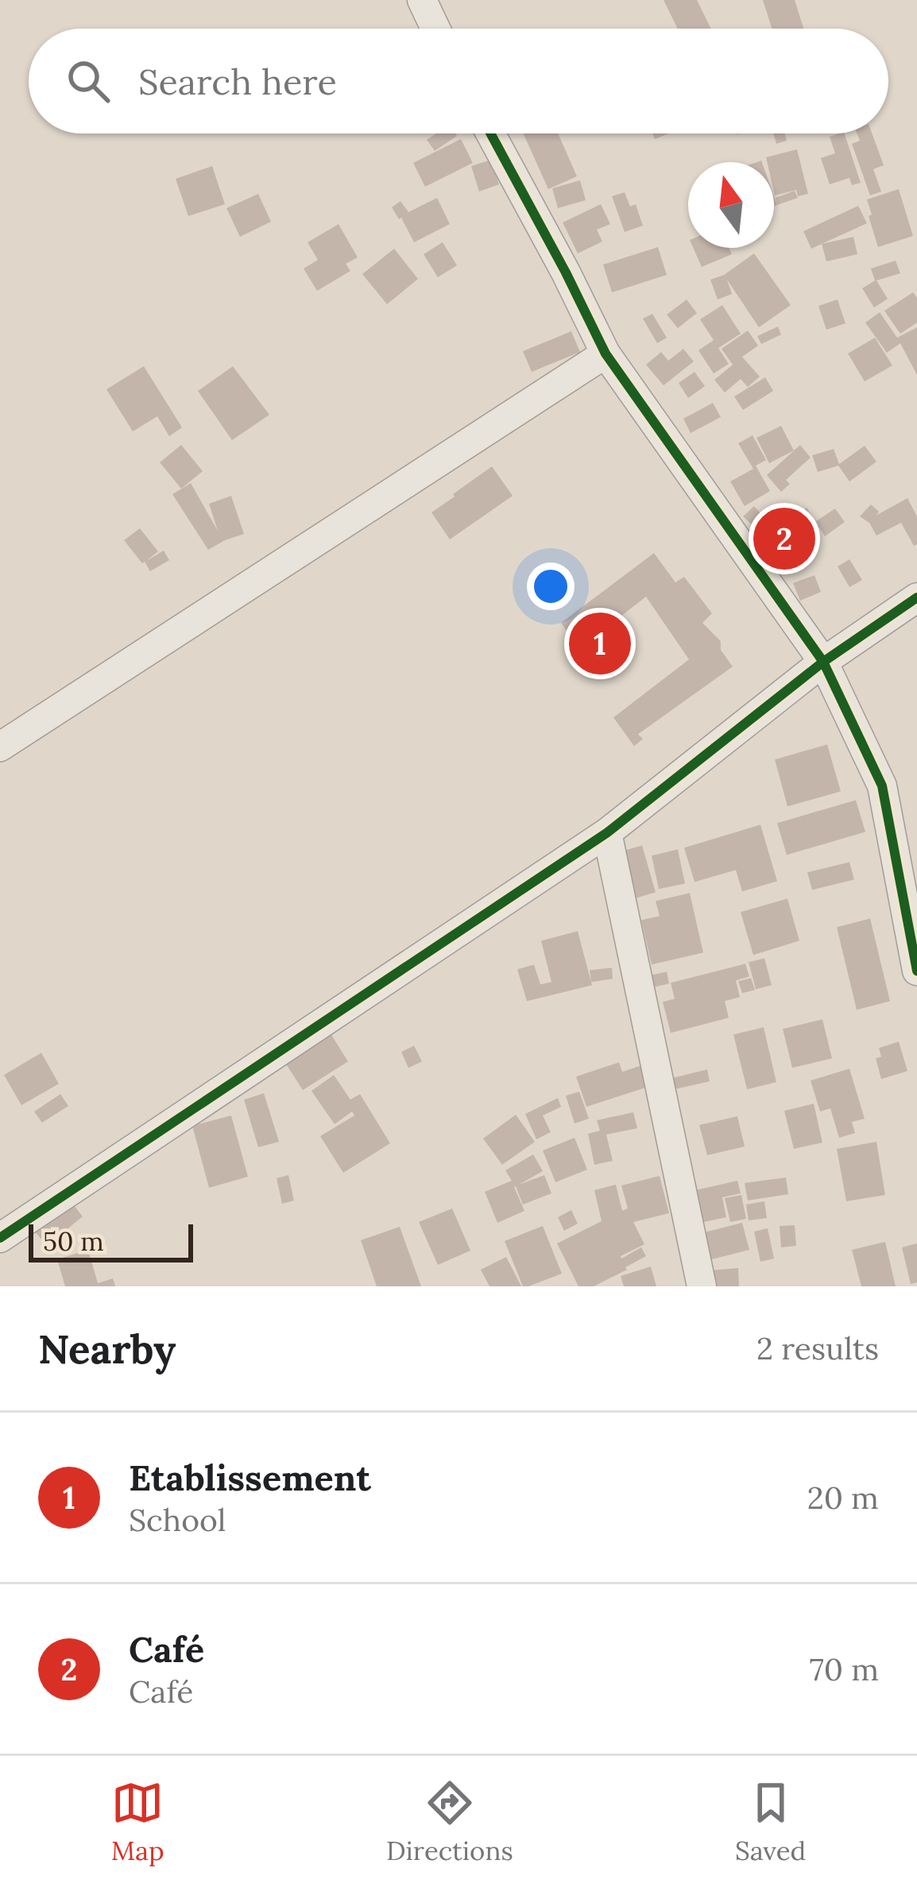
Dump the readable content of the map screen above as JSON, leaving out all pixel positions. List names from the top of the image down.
{
  "scale_bar": "50 m",
  "north": "top",
  "page": {
    "search": "Search here",
    "pins": ["2", "1"],
    "scale": "50 m",
    "heading": ["Nearby", "2 results"],
    "list": [
      {
        "mark": "1",
        "name": "Etablissement",
        "note": "School",
        "value": "20 m"
      },
      {
        "mark": "2",
        "name": "Café",
        "note": "Café",
        "value": "70 m"
      }
    ],
    "nav": ["Map", "Directions", "Saved"]
  }
}
